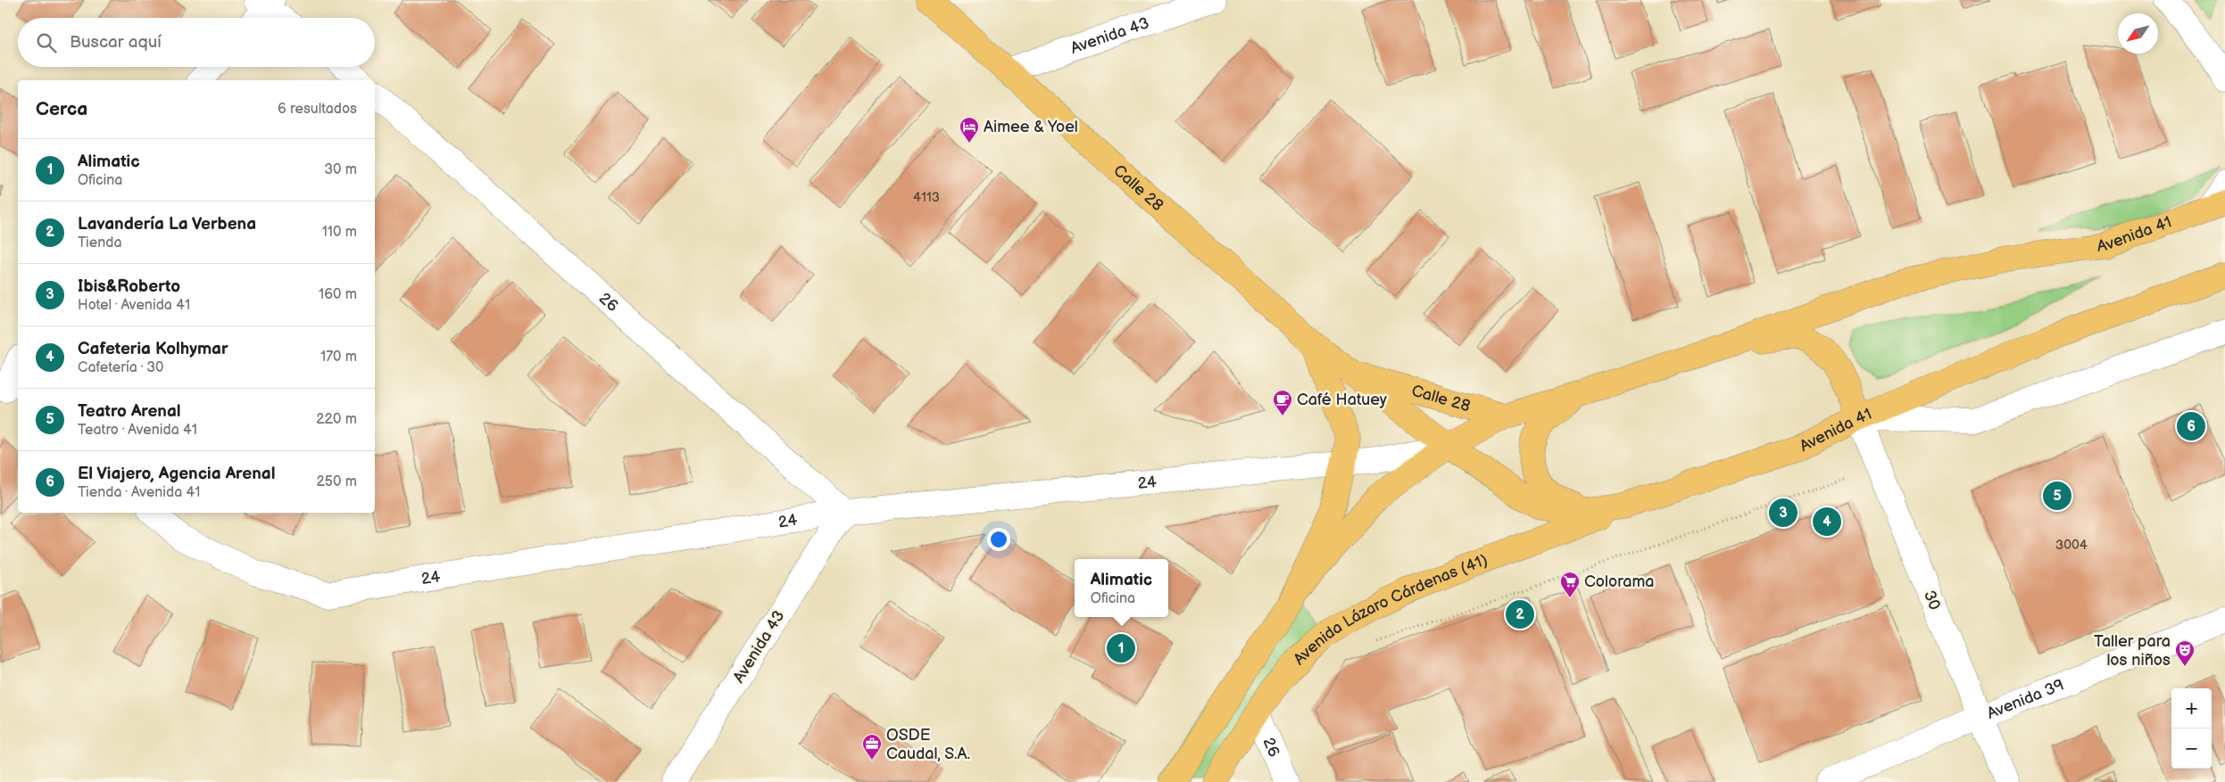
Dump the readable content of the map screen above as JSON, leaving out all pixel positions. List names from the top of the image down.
{
  "streets": {
    "main road": ["Calle 28", "Avenida 41", "Avenida Lázaro Cárdenas (41)"],
    "street": [
      "Avenida 43",
      "26",
      "24",
      "30",
      "Avenida 39"
    ]
  },
  "crossings": [
    ["Avenida 43", "Calle 28"],
    ["Avenida 43", "26"],
    ["Avenida 43", "24"],
    ["Calle 28", "Avenida 41"],
    ["Calle 28", "24"],
    ["Avenida 41", "24"],
    ["Avenida 41", "30"],
    ["Avenida 41", "Avenida Lázaro Cárdenas (41)"],
    ["26", "24"],
    ["26", "Avenida Lázaro Cárdenas (41)"],
    ["30", "Avenida 39"]
  ],
  "places": {
    "hotel": ["Aimee & Yoel"],
    "cafe": ["Café Hatuey"],
    "supermarket": ["Colorama"],
    "theatre": ["Taller para los niños"],
    "office": ["OSDE Caudal, S.A."]
  },
  "house_numbers": ["4113", "3004"],
  "north": "bottom left",
  "page": {
    "search": "Buscar aquí",
    "heading": ["Cerca", "6 resultados"],
    "list": [
      {
        "mark": "1",
        "name": "Alimatic",
        "note": "Oficina",
        "value": "30 m"
      },
      {
        "mark": "2",
        "name": "Lavandería La Verbena",
        "note": "Tienda",
        "value": "110 m"
      },
      {
        "mark": "3",
        "name": "Ibis&Roberto",
        "note": "Hotel · Avenida 41",
        "value": "160 m"
      },
      {
        "mark": "4",
        "name": "Cafeteria Kolhymar",
        "note": "Cafetería · 30",
        "value": "170 m"
      },
      {
        "mark": "5",
        "name": "Teatro Arenal",
        "note": "Teatro · Avenida 41",
        "value": "220 m"
      },
      {
        "mark": "6",
        "name": "El Viajero, Agencia Arenal",
        "note": "Tienda · Avenida 41",
        "value": "250 m"
      }
    ],
    "pins": [
      "6",
      "5",
      "3",
      "4",
      "2",
      "1"
    ],
    "popup": ["Alimatic", "Oficina"],
    "map_buttons": ["+", "−"]
  }
}
